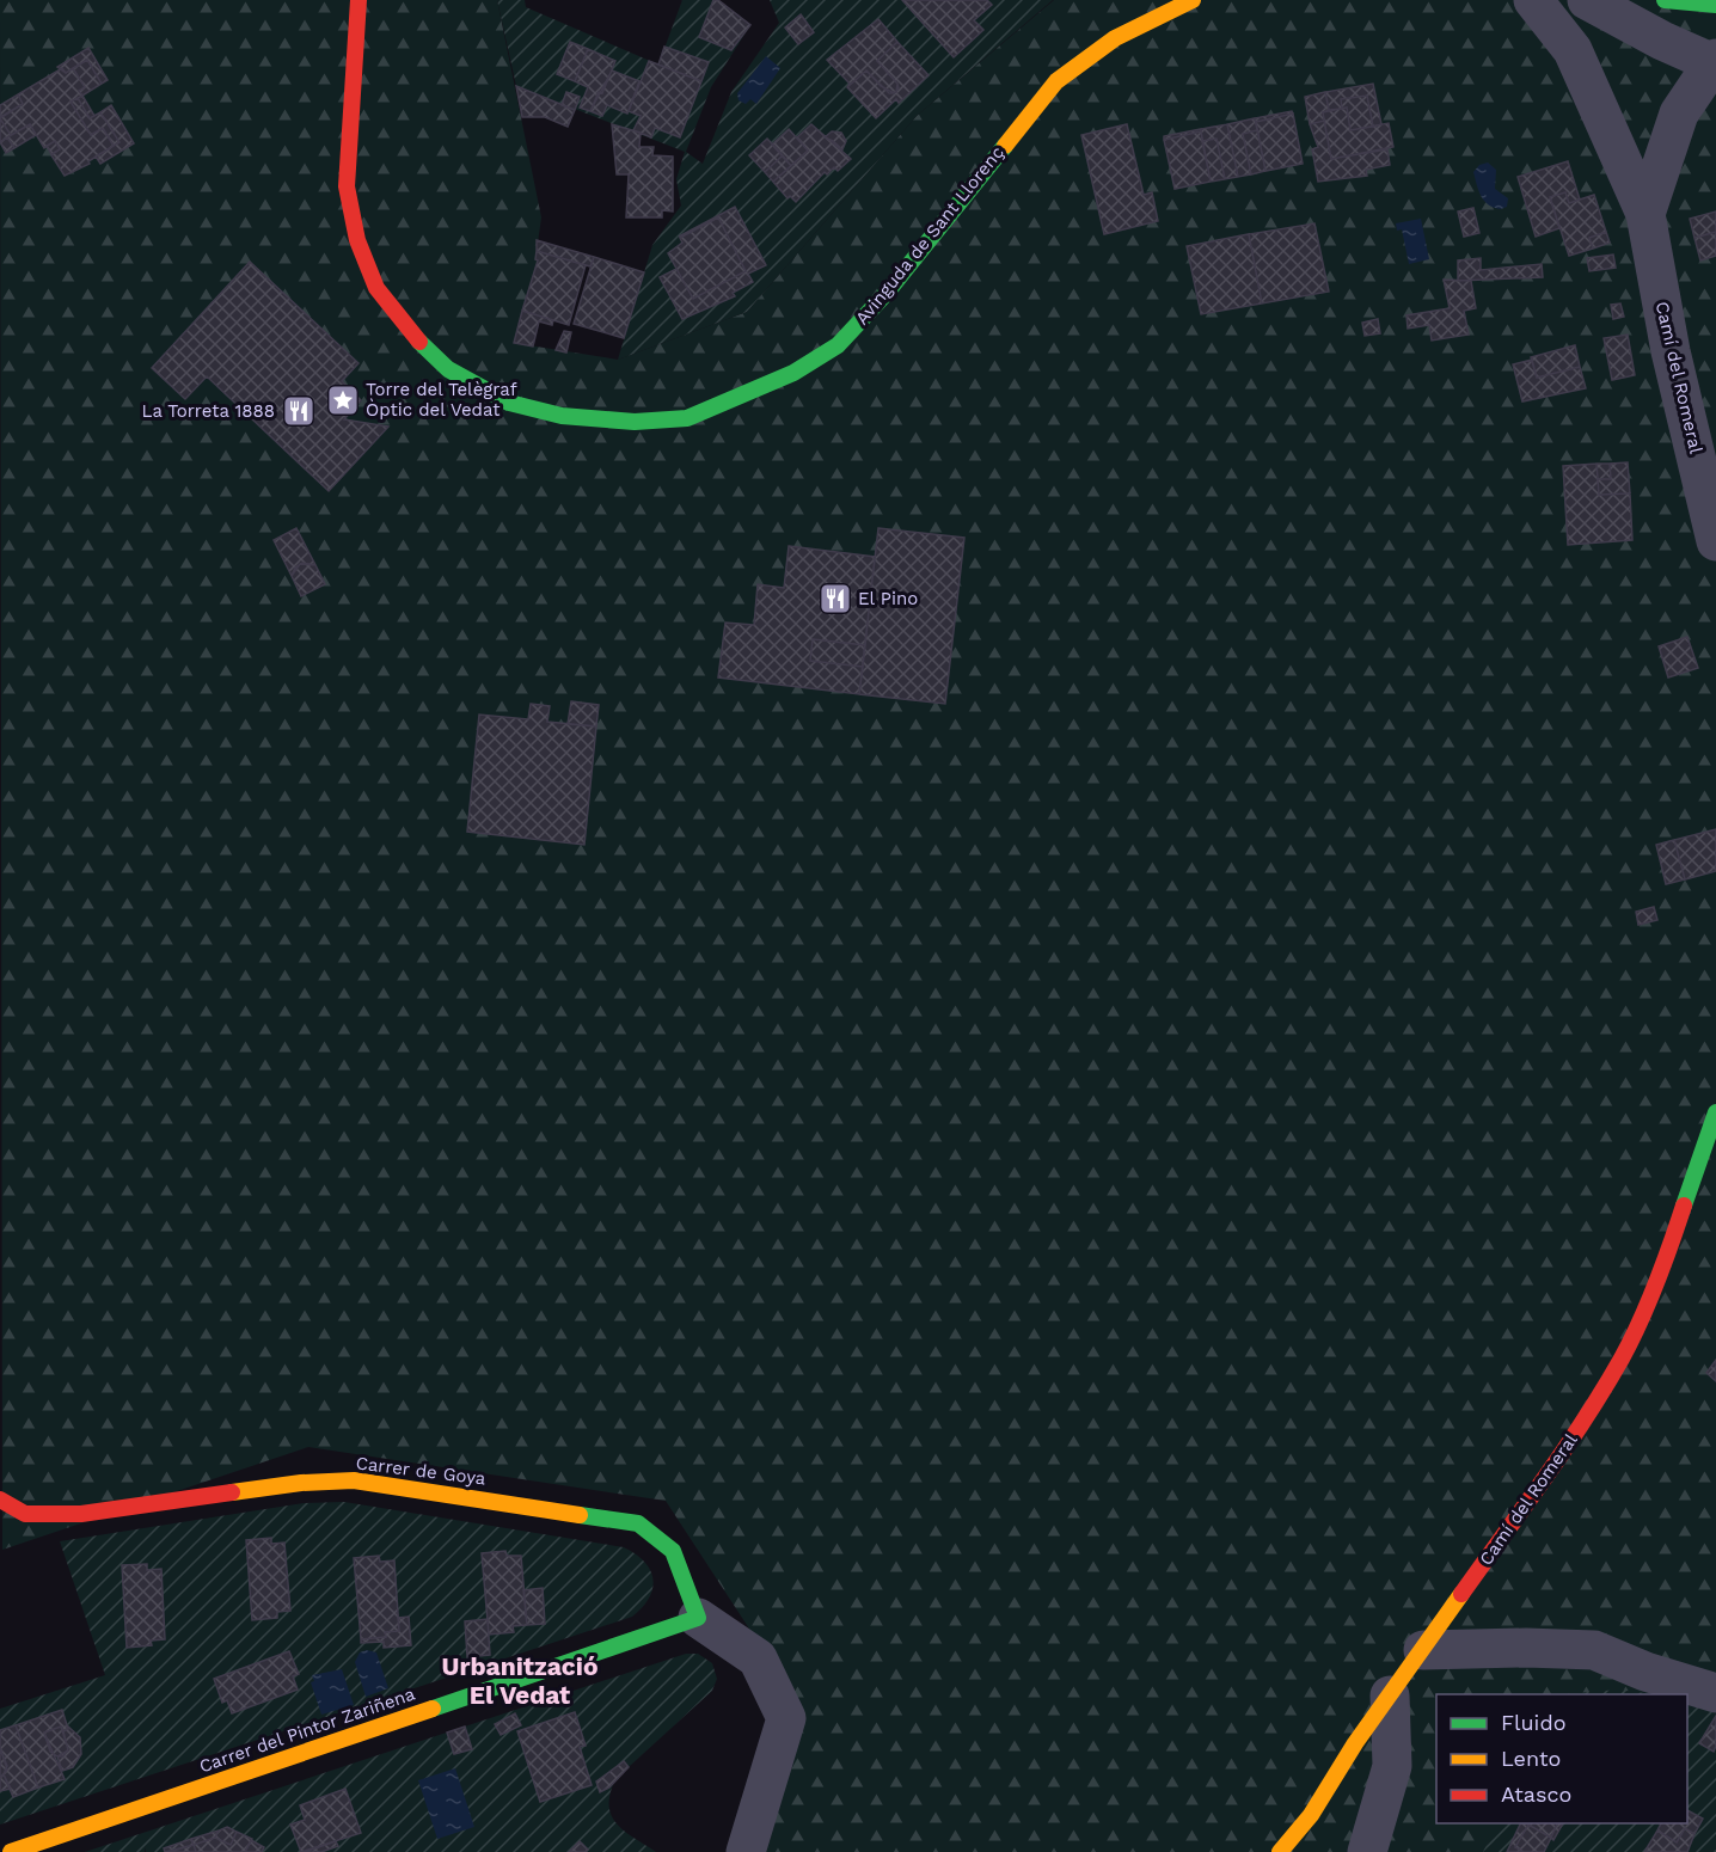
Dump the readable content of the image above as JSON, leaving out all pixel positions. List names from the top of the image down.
{
  "streets": {
    "street": [
      "Avinguda de Sant Llorenç",
      "Camí del Romeral",
      "Carrer de Goya",
      "Carrer del Pintor Zariñena"
    ]
  },
  "crossings": [
    ["Carrer de Goya", "Carrer del Pintor Zariñena"]
  ],
  "districts": ["Urbanització El Vedat"],
  "places": {
    "place": ["Torre del Telègraf Òptic del Vedat"],
    "restaurant": ["La Torreta 1888", "El Pino"]
  },
  "legend": ["Fluido", "Lento", "Atasco"]
}
